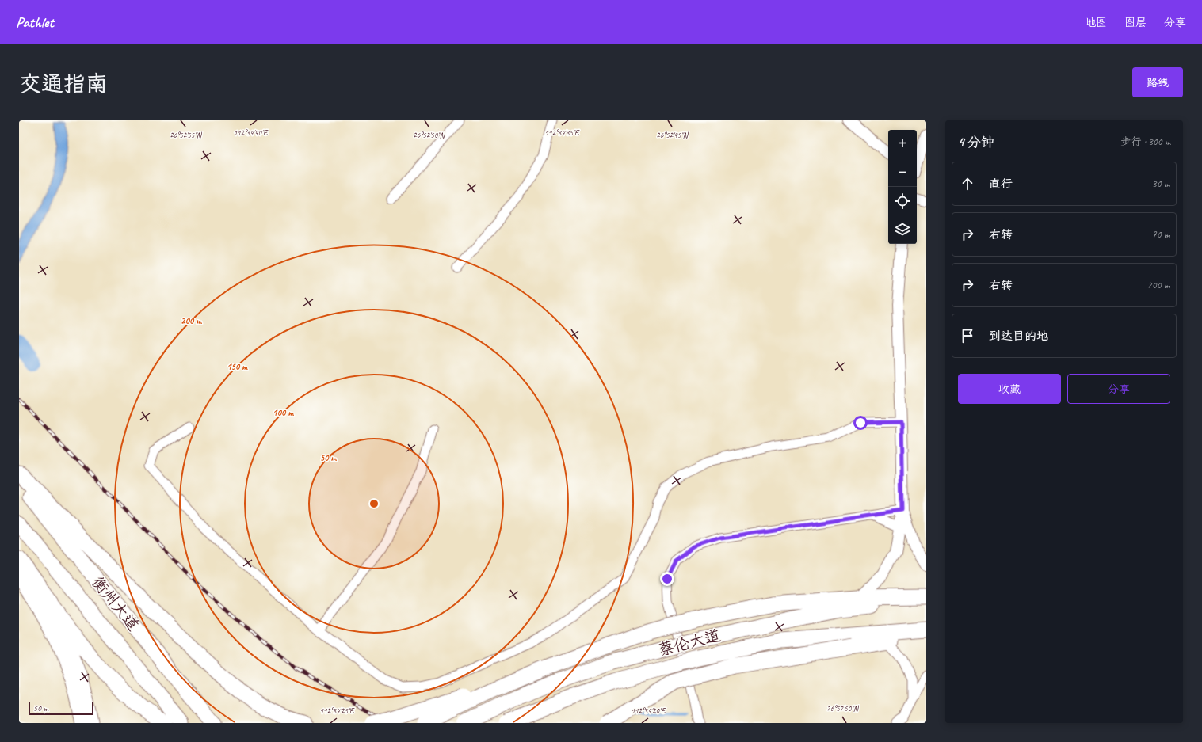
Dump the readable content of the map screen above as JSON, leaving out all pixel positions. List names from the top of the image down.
{
  "streets": {
    "highway": ["衡州大道", "蔡伦大道"]
  },
  "scale_bar": "50 m",
  "page": {
    "header": "Pathlet",
    "nav": ["地图", "图层", "分享"],
    "buttons": [
      "路线",
      ["收藏", "分享"]
    ],
    "title": "交通指南",
    "heading": ["4 分钟", "步行 · 300 m"],
    "map_buttons": ["+", "−"],
    "list": [
      ["直行", "30 m"],
      ["右转", "70 m"],
      ["右转", "200 m"],
      "到达目的地"
    ],
    "scale": "50 m"
  },
  "coordinates": [
    "112°34'40\"E",
    "112°34'35\"E",
    "26°52'55\"N",
    "26°52'50\"N",
    "26°52'45\"N",
    "112°34'25\"E",
    "112°34'20\"E"
  ],
  "rings": [
    "200 m",
    "150 m",
    "100 m",
    "50 m"
  ]
}
